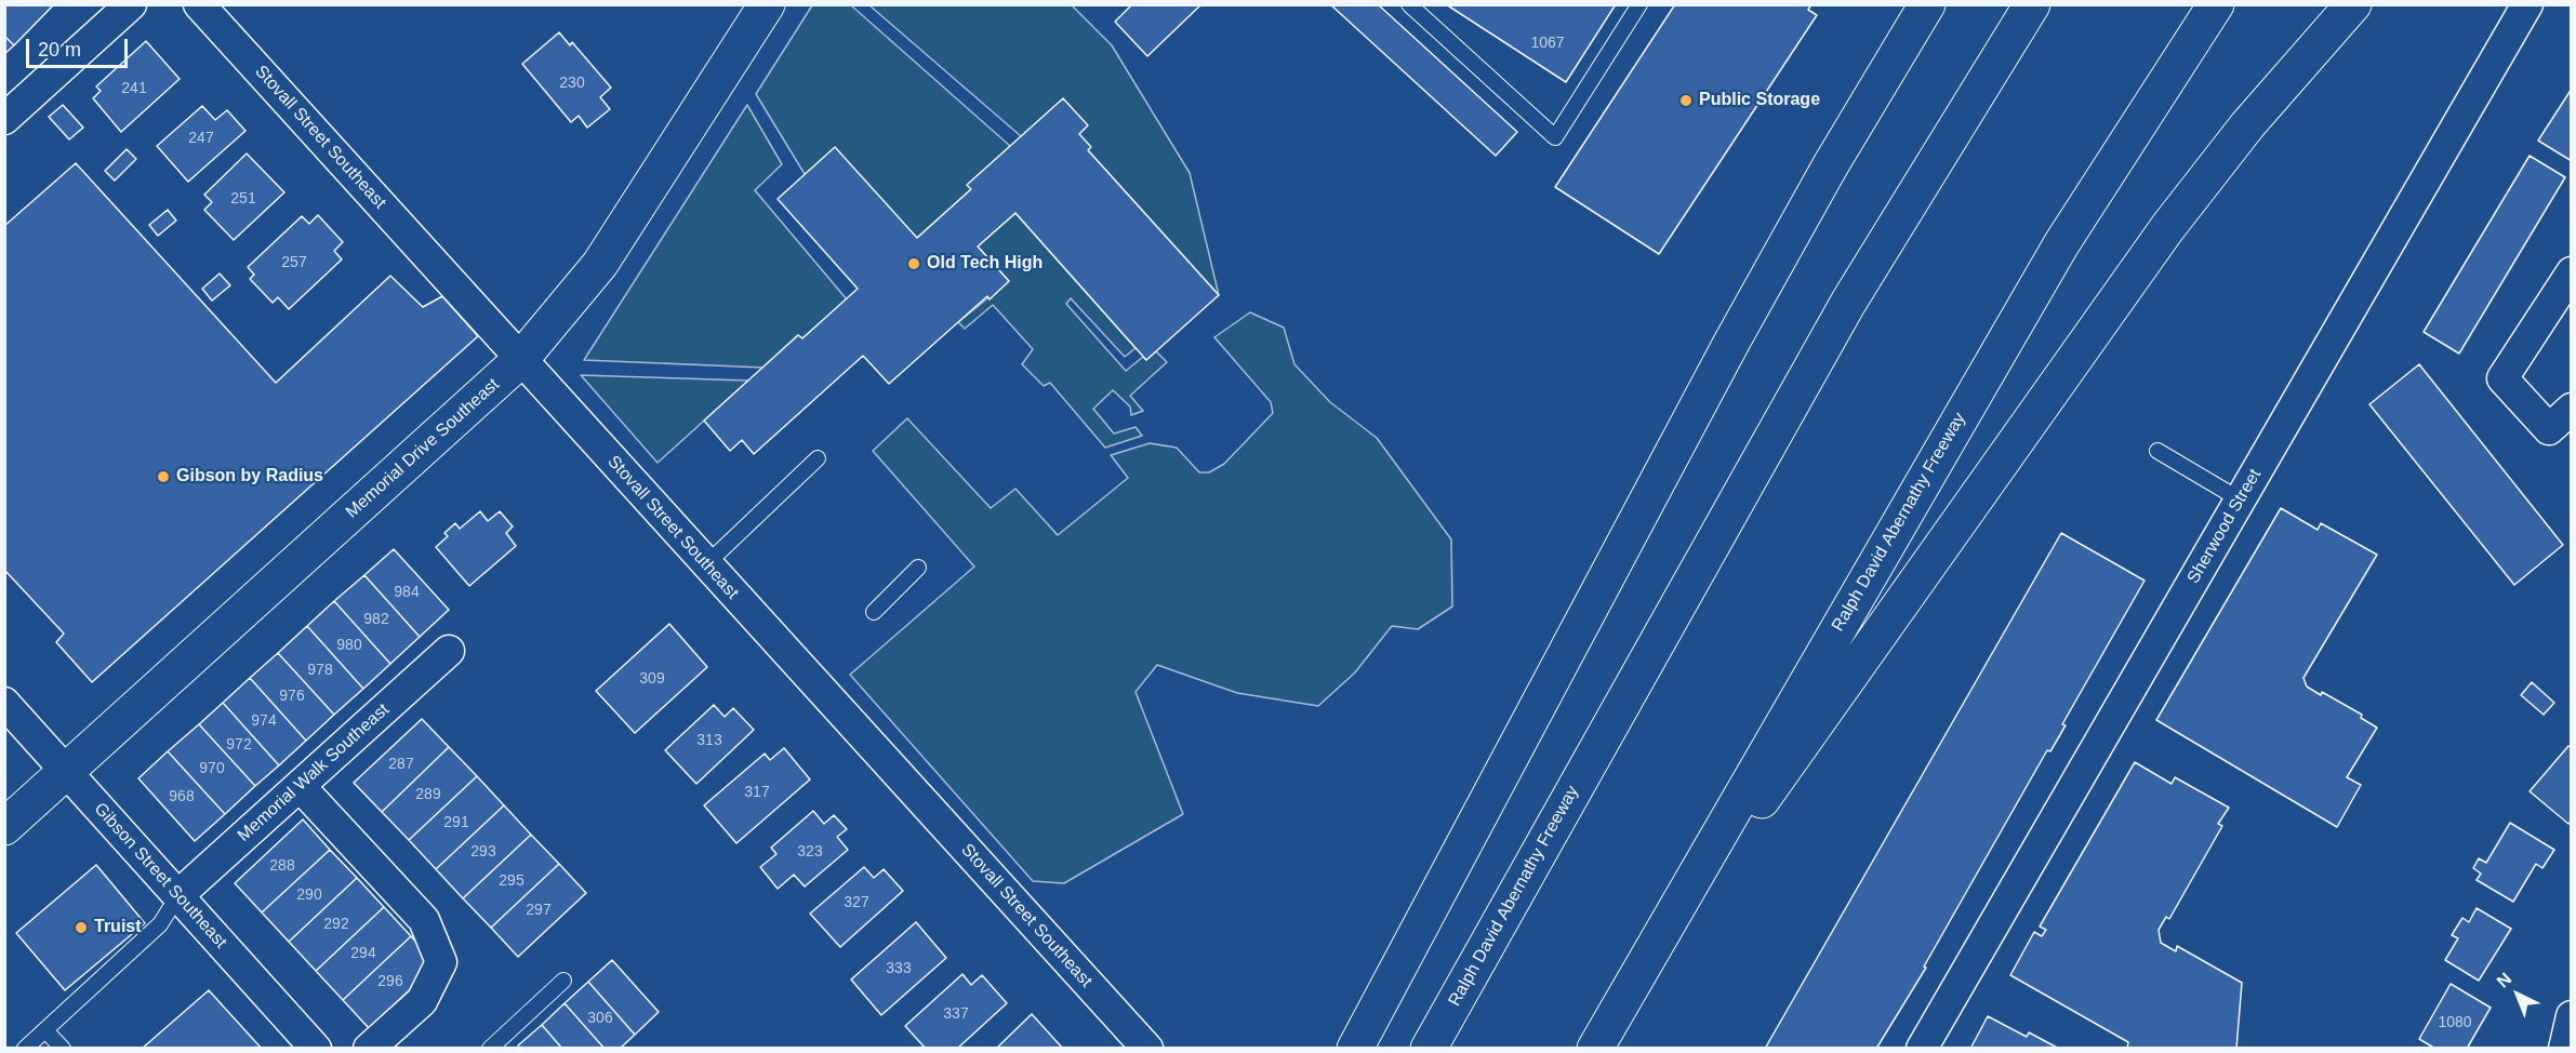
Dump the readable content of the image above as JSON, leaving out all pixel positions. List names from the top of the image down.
{
  "streets": {
    "main road": ["Memorial Drive Southeast", "Ralph David Abernathy Freeway"],
    "street": [
      "Stovall Street Southeast",
      "Sherwood Street",
      "Memorial Walk Southeast",
      "Gibson Street Southeast"
    ]
  },
  "crossings": [
    ["Stovall Street Southeast", "Memorial Drive Southeast"],
    ["Memorial Drive Southeast", "Gibson Street Southeast"],
    ["Memorial Walk Southeast", "Gibson Street Southeast"]
  ],
  "places": [
    "Public Storage",
    "Old Tech High",
    "Gibson by Radius",
    "Truist"
  ],
  "house_numbers": [
    "1067",
    "230",
    "241",
    "247",
    "251",
    "257",
    "984",
    "982",
    "980",
    "978",
    "309",
    "976",
    "974",
    "313",
    "972",
    "287",
    "970",
    "317",
    "289",
    "968",
    "291",
    "293",
    "323",
    "288",
    "295",
    "290",
    "327",
    "297",
    "292",
    "294",
    "333",
    "296",
    "337",
    "306",
    "1080"
  ],
  "scale_bar": "20 m",
  "north": "top left"
}
